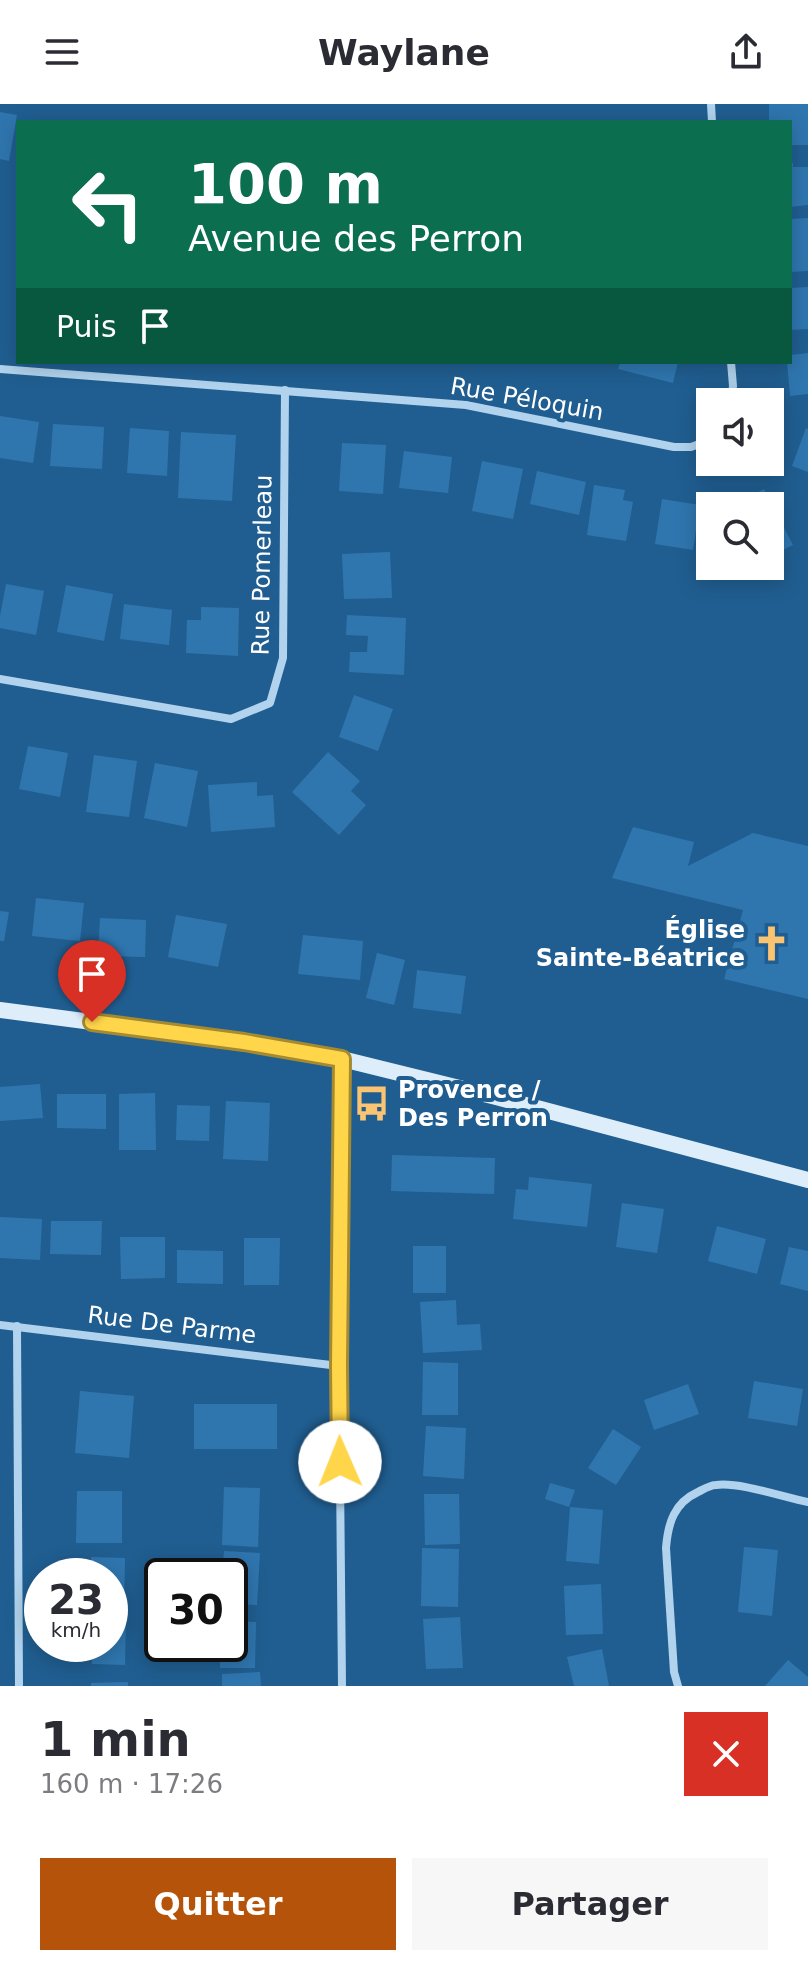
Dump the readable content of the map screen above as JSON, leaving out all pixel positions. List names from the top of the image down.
{
  "streets": {
    "street": ["Rue Péloquin", "Rue Pomerleau", "Rue De Parme"]
  },
  "crossings": [
    ["Rue Péloquin", "Rue Pomerleau"]
  ],
  "places": {
    "church": ["Église Sainte-Béatrice"],
    "bus stop": ["Provence / Des Perron"]
  },
  "page": {
    "header": "Waylane",
    "turn": ["100 m", "Avenue des Perron"],
    "then": "Puis",
    "speed": "23 km/h",
    "limit": "30",
    "heading": ["1 min", "160 m · 17:26"],
    "buttons": ["Quitter", "Partager"]
  }
}
